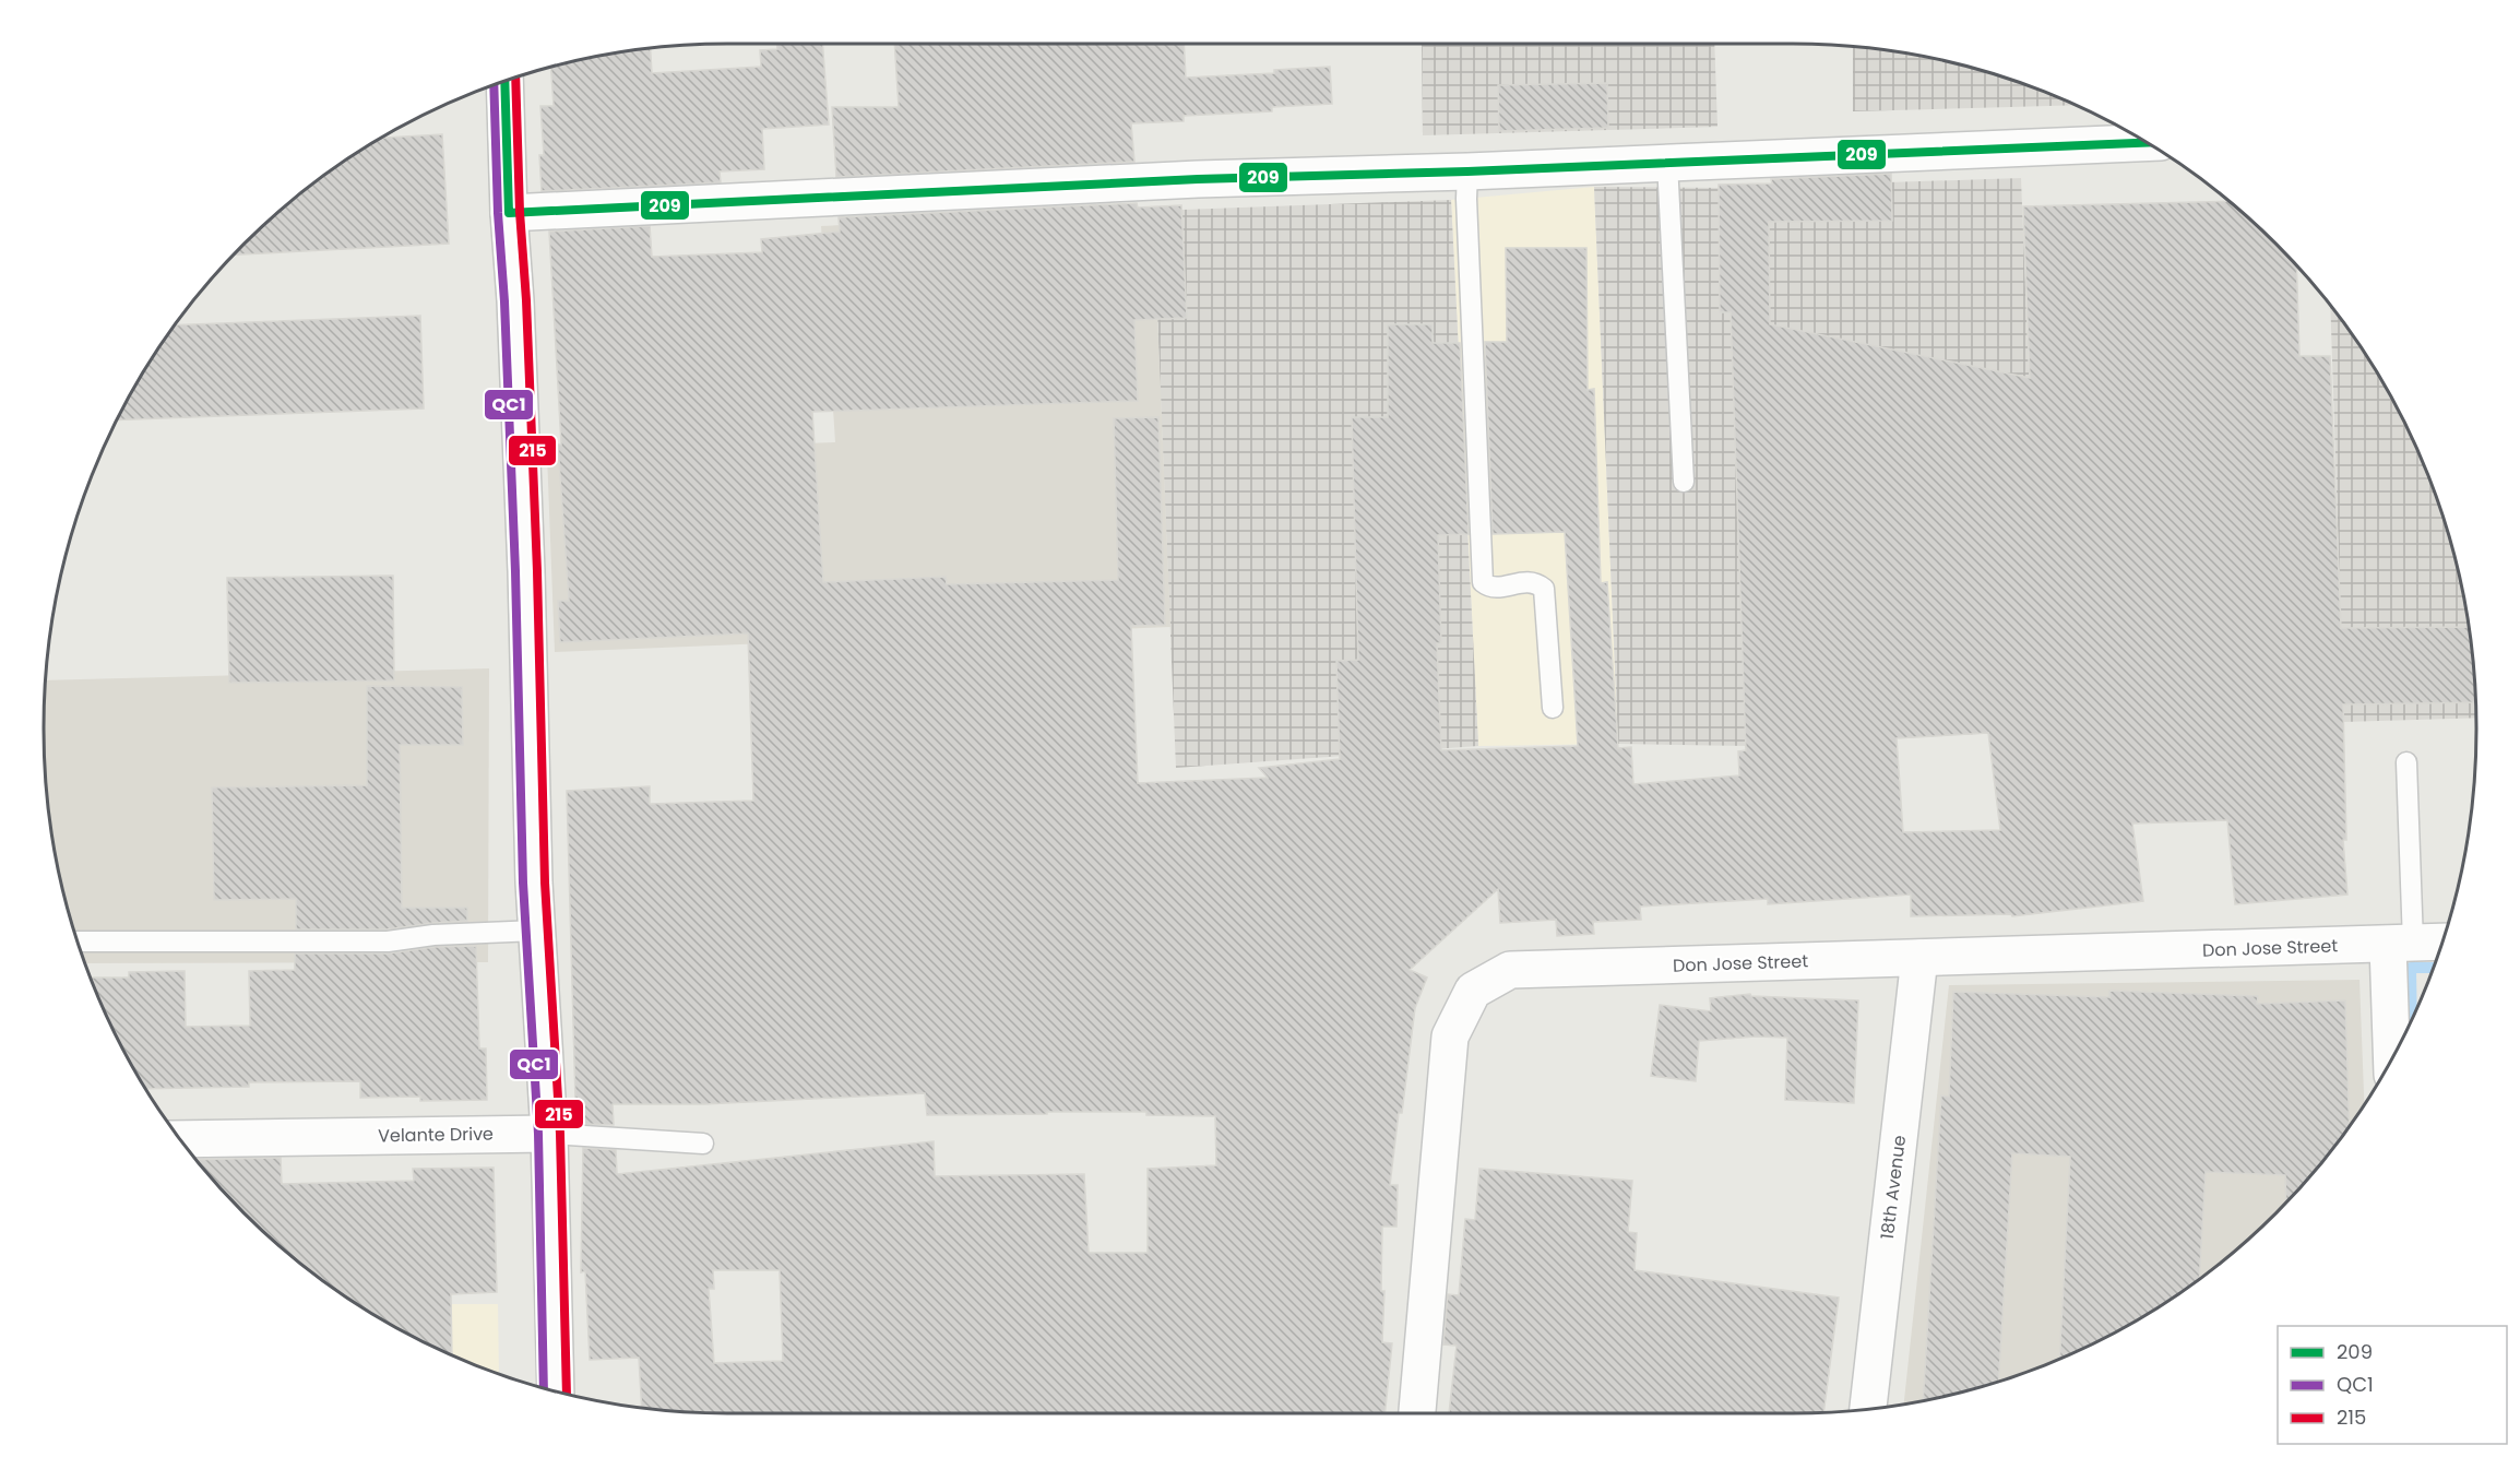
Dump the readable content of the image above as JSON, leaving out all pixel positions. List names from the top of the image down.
{
  "streets": {
    "street": ["Don Jose Street", "Velante Drive", "18th Avenue"]
  },
  "crossings": [
    ["Don Jose Street", "18th Avenue"]
  ],
  "lines": ["transit line 215", "transit line 209", "transit line QC1"],
  "legend": ["209", "QC1", "215"]
}
